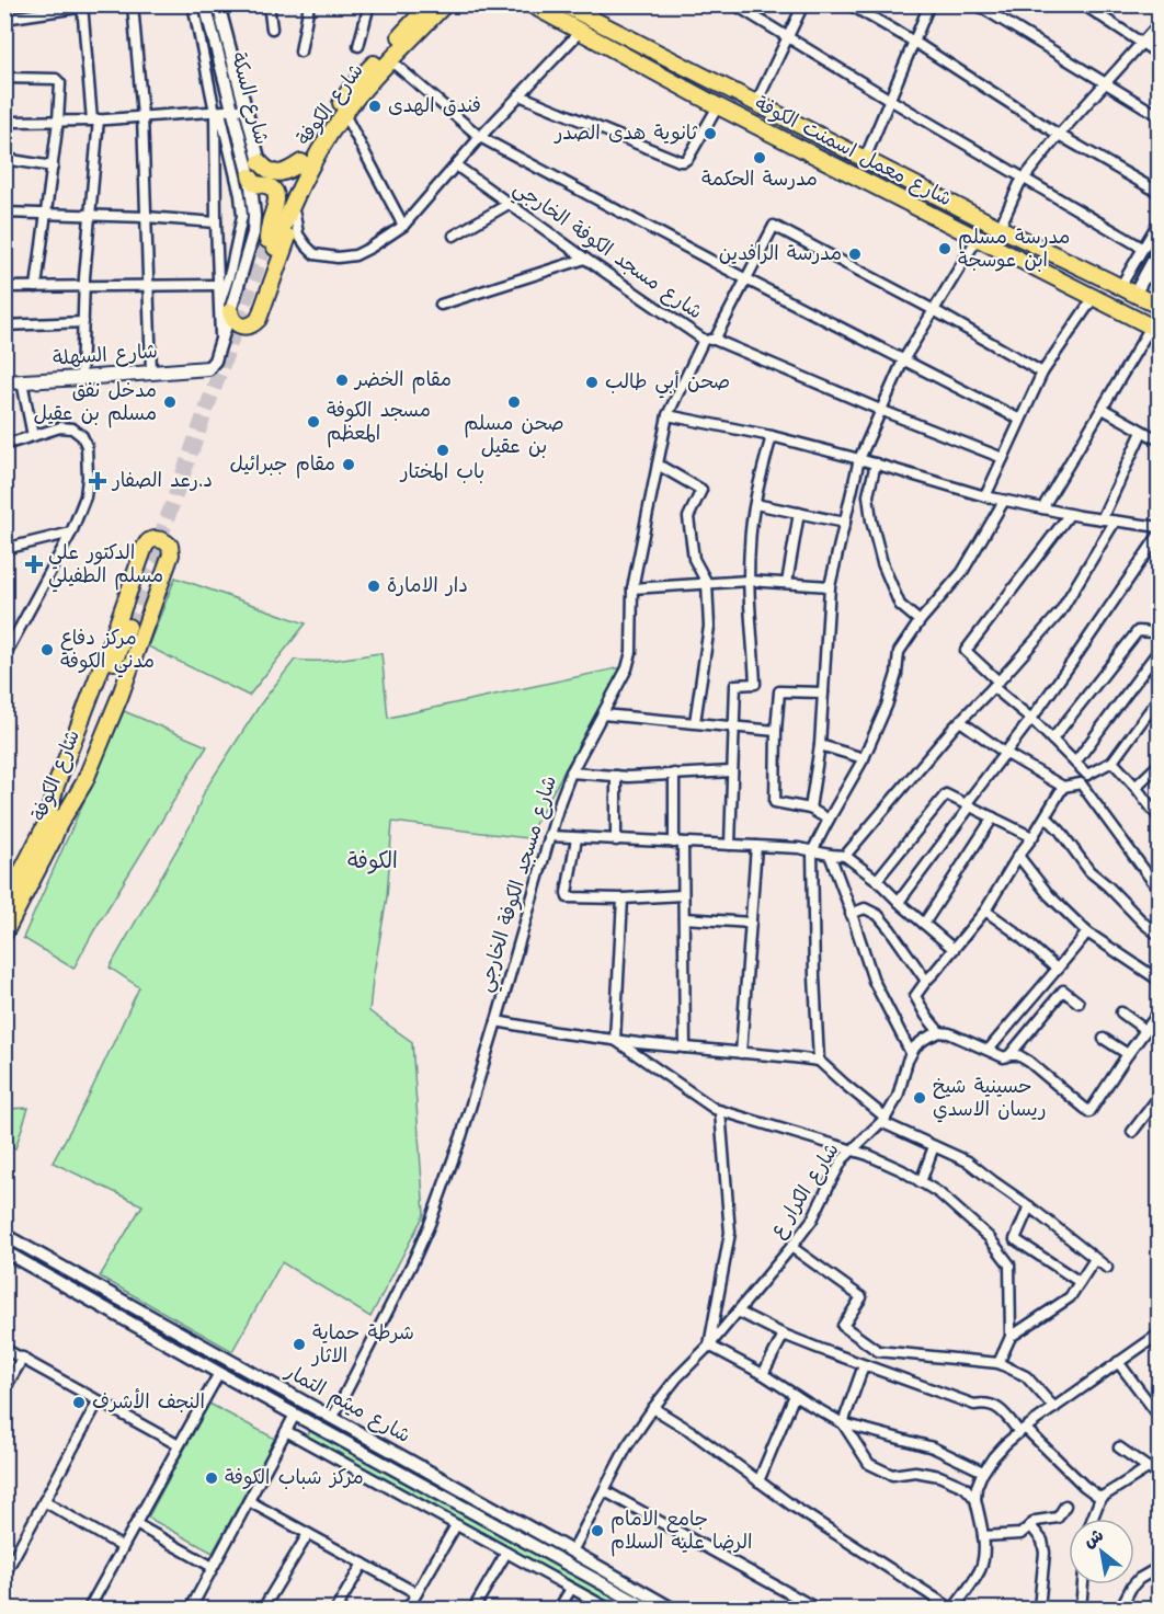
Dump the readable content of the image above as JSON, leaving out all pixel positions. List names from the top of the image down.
{
  "streets": {
    "main road": ["شارع الكوفة", "شارع معمل اسمنت الكوفة", "شارع السهلة"],
    "street": [
      "شارع السكة",
      "شارع مسجد الكوفة الخارجي",
      "شارع الكرار ع",
      "شارع ميثم التمار"
    ]
  },
  "crossings": [
    ["شارع السكة", "شارع السهلة"],
    ["شارع مسجد الكوفة الخارجي", "شارع ميثم التمار"],
    ["شارع الكرار ع", "شارع ميثم التمار"]
  ],
  "districts": ["الكوفة"],
  "places": {
    "other": [
      "فندق الهدى",
      "ثانوية هدى الصدر",
      "مدرسة الحكمة",
      "مدرسة مسلم ابن عوسجة",
      "مدرسة الرافدين",
      "مقام الخضر",
      "صحن أبي طالب",
      "مدخل نفق مسلم بن عقيل",
      "صحن مسلم بن عقيل",
      "مسجد الكوفة المعظم",
      "باب المختار",
      "مقام جبرائيل",
      "دار الامارة",
      "مركز دفاع مدني الكوفة",
      "حسينية شيخ ريسان الاسدي",
      "شرطة حماية الاثار",
      "النجف الأشرف",
      "مركز شباب الكوفة",
      "جامع الامام الرضا عليه السلام"
    ],
    "health": ["د.رعد الصفار", "الدكتور علي مسلم الطفيلي"]
  },
  "north": "top left"
}
